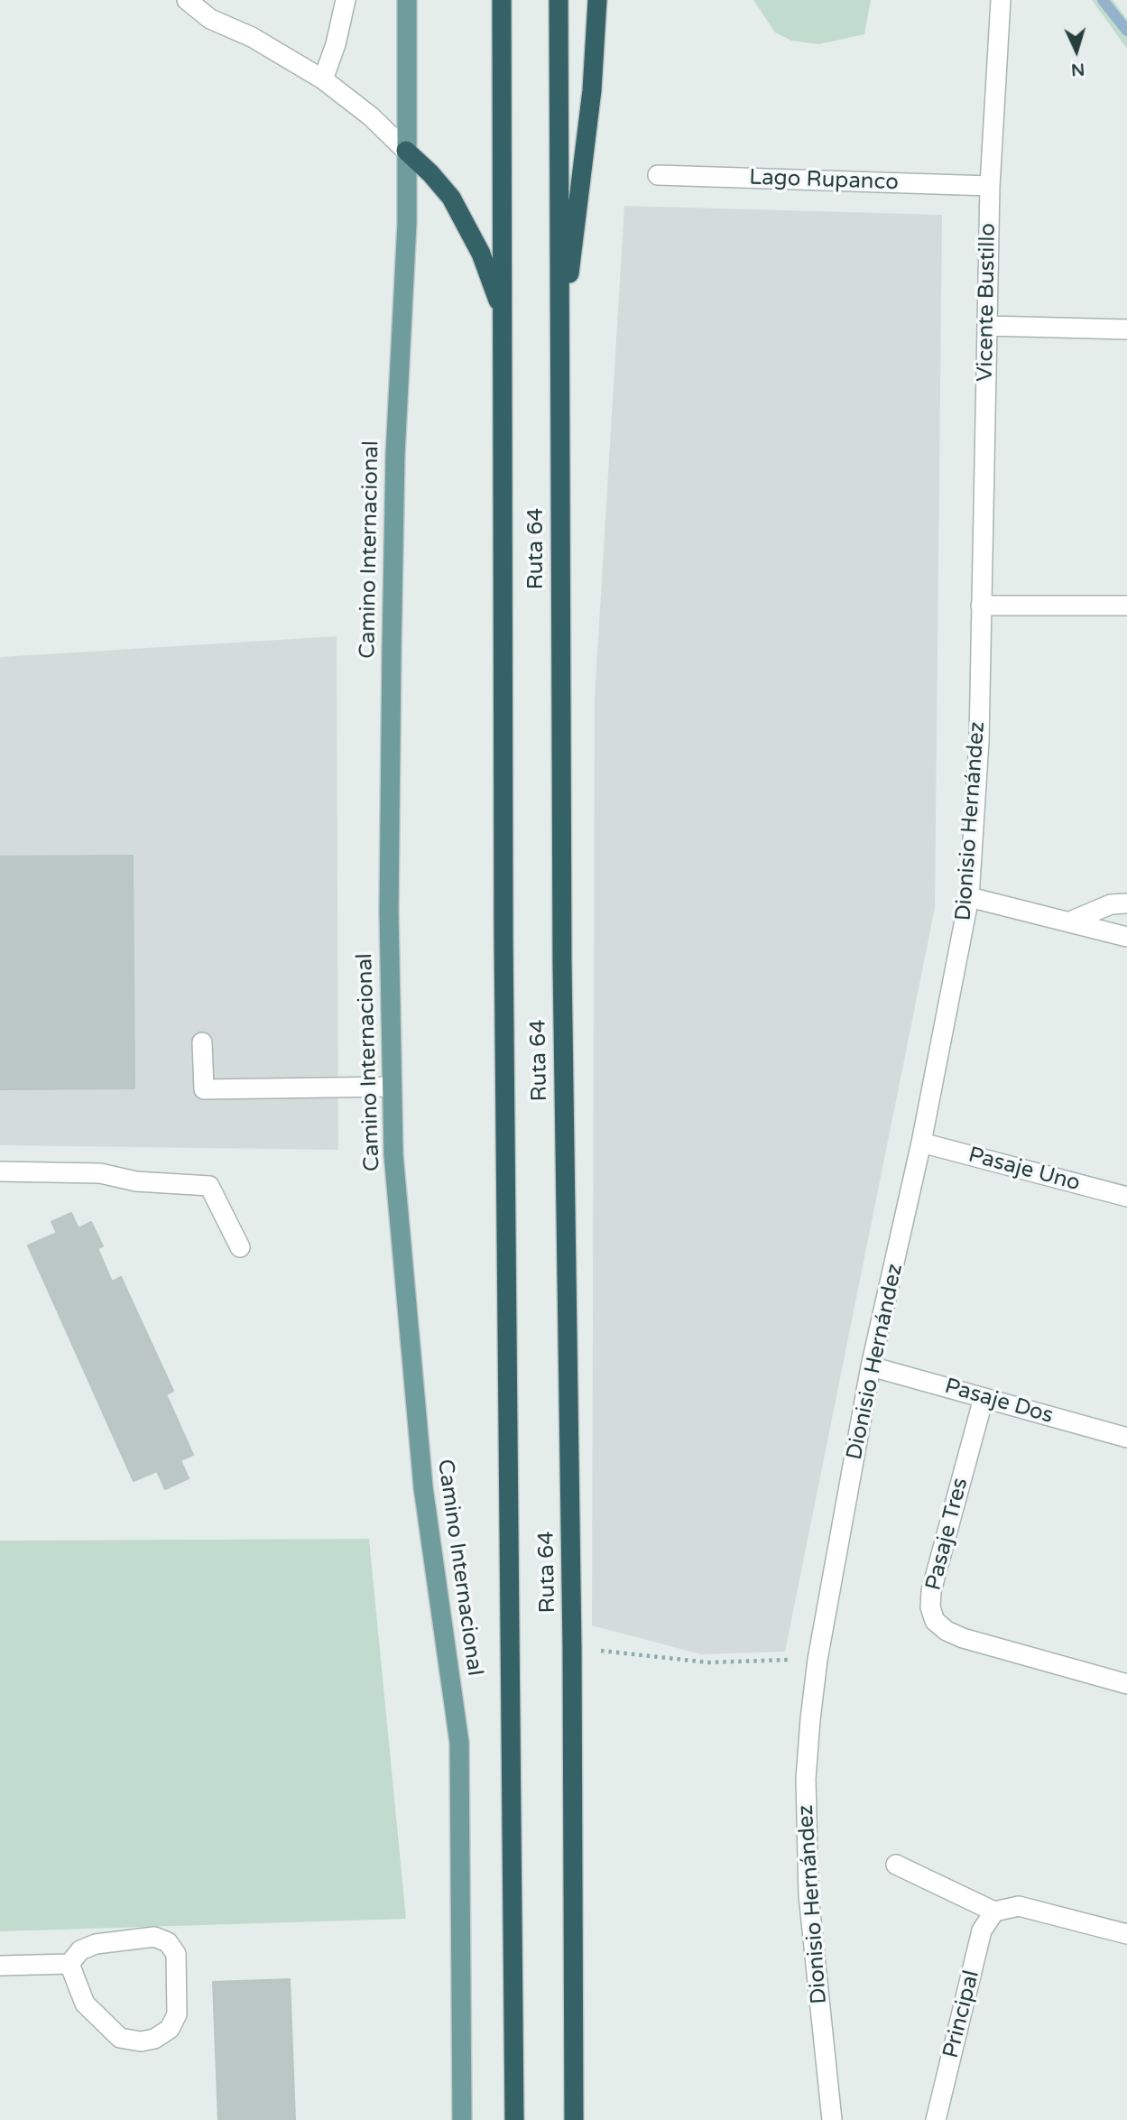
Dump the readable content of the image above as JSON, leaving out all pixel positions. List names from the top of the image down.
{
  "streets": {
    "highway": ["Ruta 64"],
    "main road": ["Camino Internacional"],
    "street": [
      "Lago Rupanco",
      "Vicente Bustillo",
      "Dionisio Hernández",
      "Pasaje Uno",
      "Pasaje Dos",
      "Pasaje Tres",
      "Principal"
    ]
  },
  "crossings": [
    ["Lago Rupanco", "Vicente Bustillo"],
    ["Vicente Bustillo", "Dionisio Hernández"],
    ["Dionisio Hernández", "Pasaje Uno"],
    ["Dionisio Hernández", "Pasaje Dos"],
    ["Pasaje Dos", "Pasaje Tres"]
  ],
  "north": "bottom"
}
